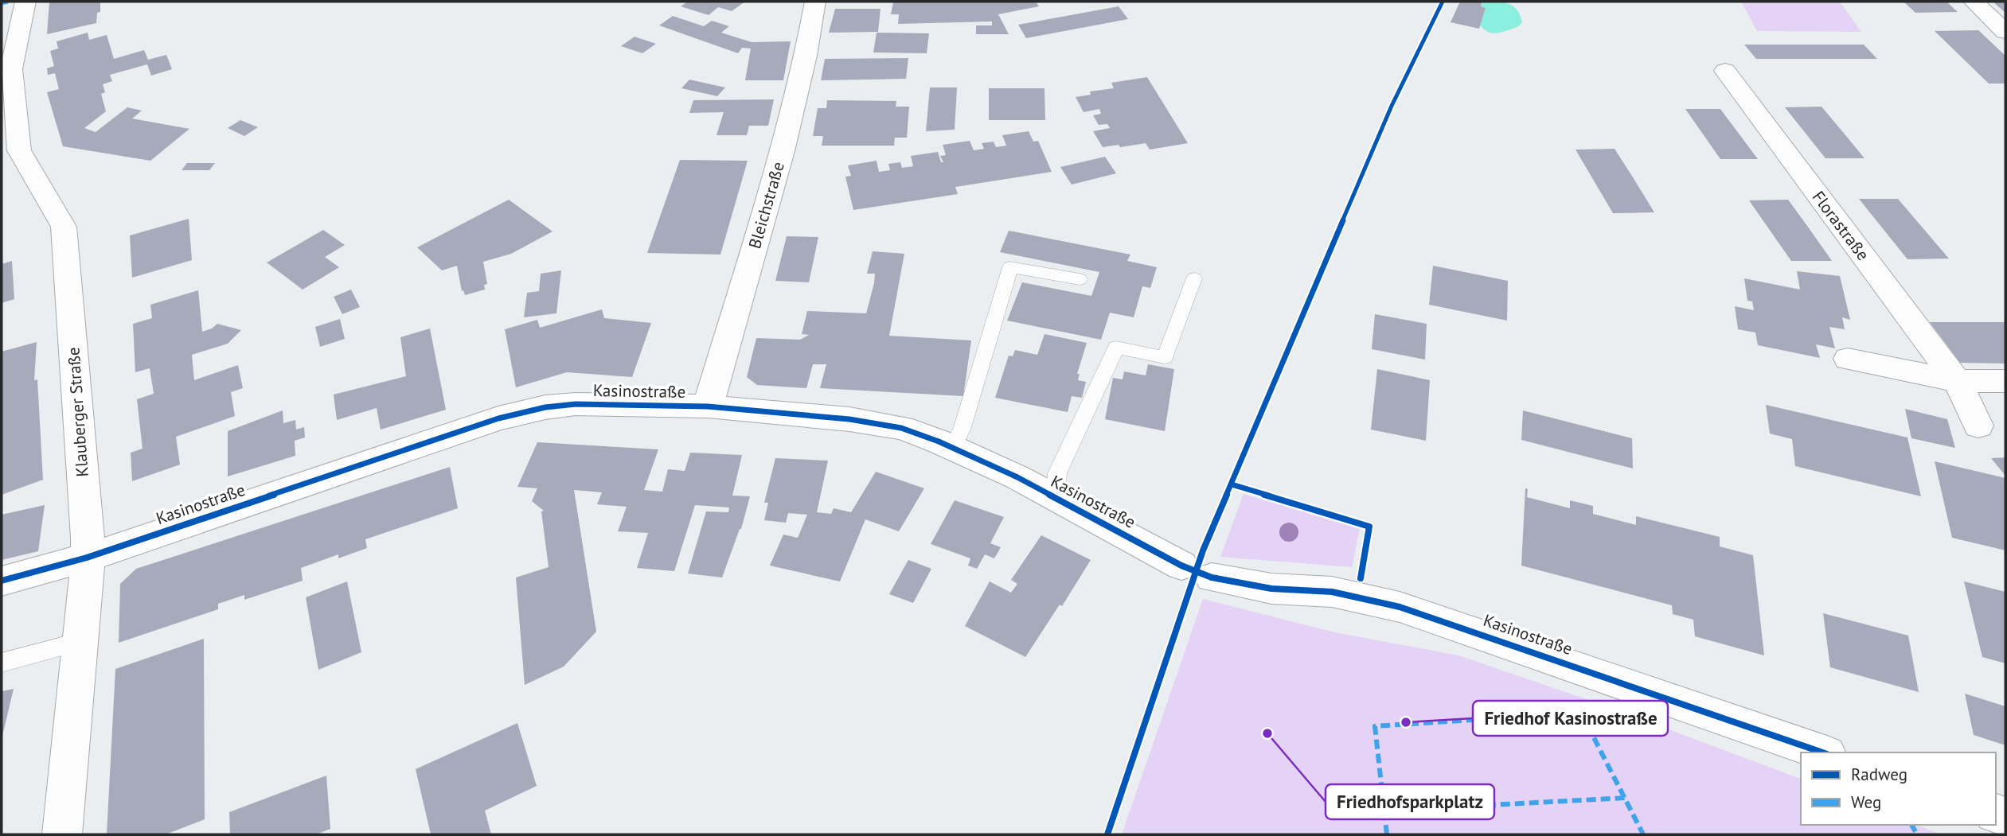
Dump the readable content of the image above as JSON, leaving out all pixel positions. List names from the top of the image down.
{
  "streets": {
    "street": [
      "Bleichstraße",
      "Florastraße",
      "Kasinostraße",
      "Klauberger Straße"
    ]
  },
  "crossings": [
    ["Bleichstraße", "Kasinostraße"],
    ["Kasinostraße", "Klauberger Straße"]
  ],
  "places": ["Friedhof Kasinostraße", "Friedhofsparkplatz"],
  "legend": ["Radweg", "Weg"]
}
